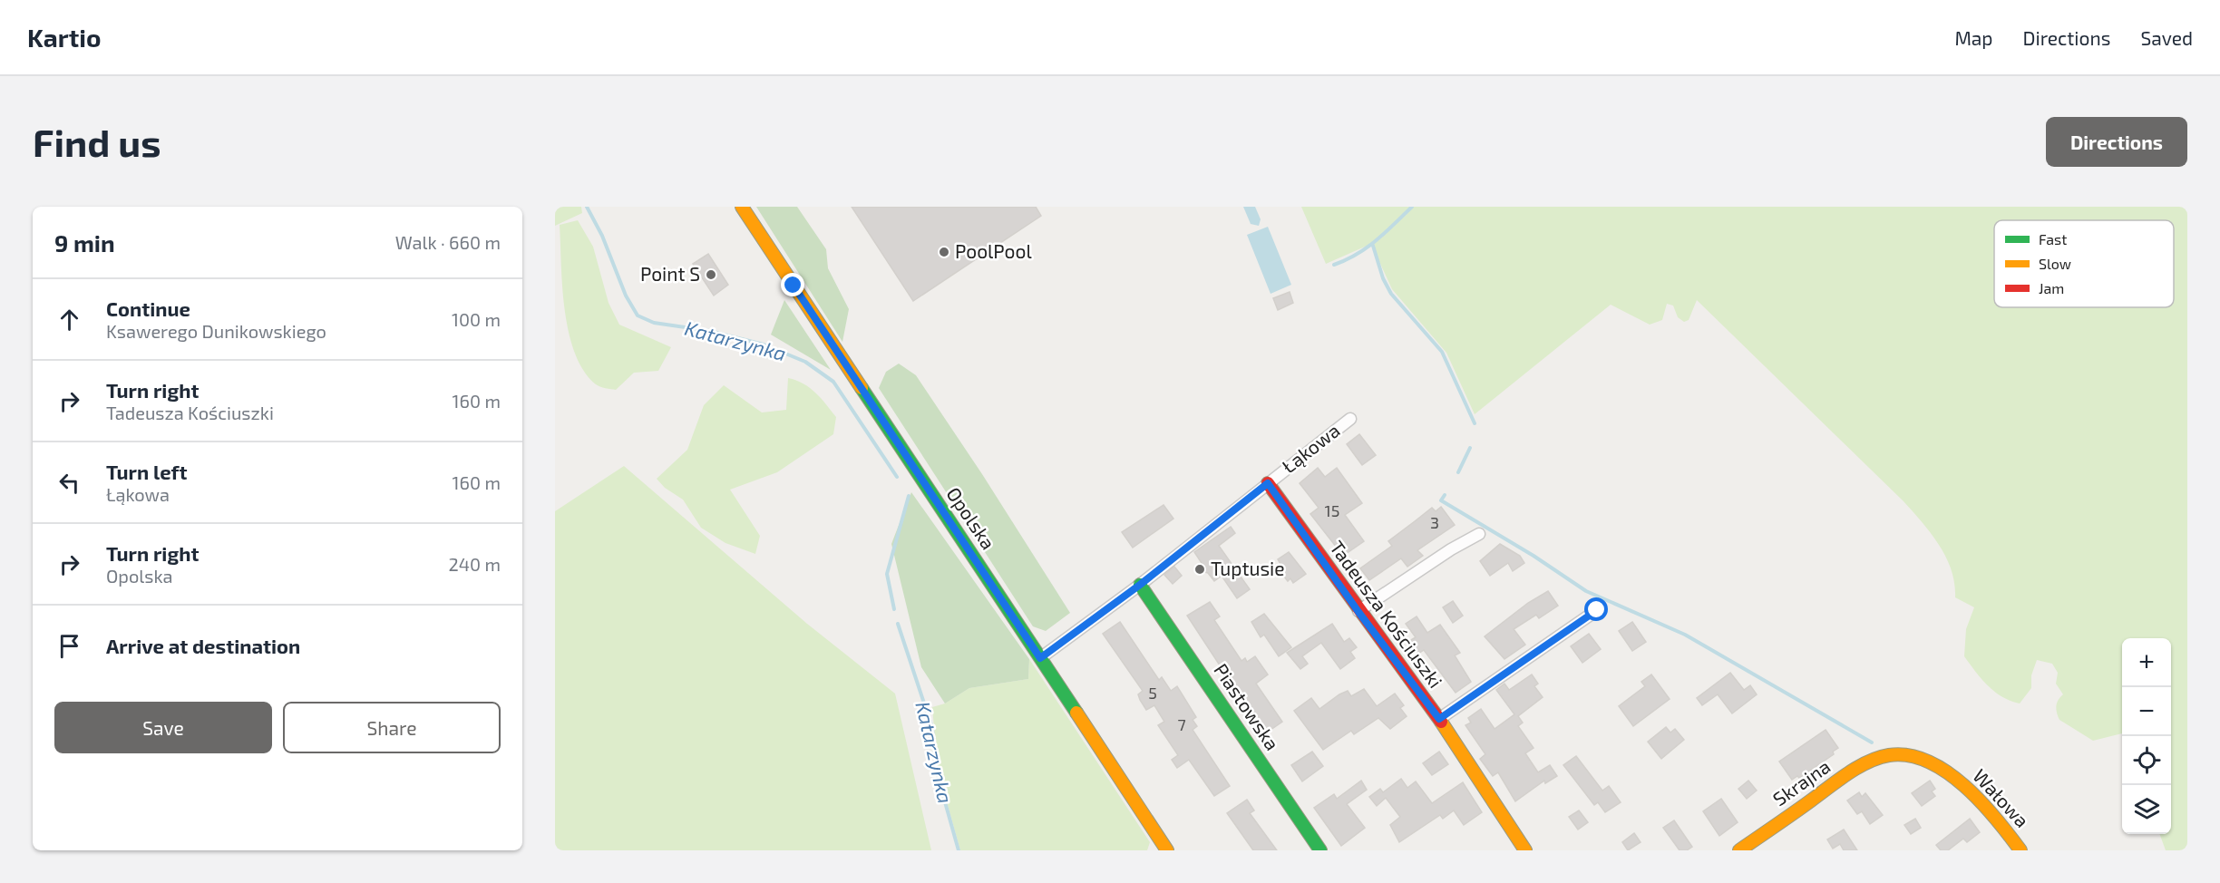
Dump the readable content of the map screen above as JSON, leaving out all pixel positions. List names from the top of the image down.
{
  "streets": {
    "street": [
      "Łąkowa",
      "Opolska",
      "Tadeusza Kościuszki",
      "Piastowska",
      "Skrajna",
      "Wałowa"
    ]
  },
  "crossings": [
    ["Łąkowa", "Opolska"],
    ["Łąkowa", "Tadeusza Kościuszki"],
    ["Łąkowa", "Piastowska"],
    ["Skrajna", "Wałowa"]
  ],
  "water": ["Katarzynka"],
  "places": ["PoolPool", "Point S", "Tuptusie"],
  "house_numbers": [
    "15",
    "3",
    "5",
    "7"
  ],
  "legend": ["Fast", "Slow", "Jam"],
  "page": {
    "header": "Kartio",
    "nav": ["Map", "Directions", "Saved"],
    "buttons": [
      "Directions",
      ["Save", "Share"]
    ],
    "title": "Find us",
    "heading": ["9 min", "Walk · 660 m"],
    "list": [
      ["Continue", "Ksawerego Dunikowskiego", "100 m"],
      ["Turn right", "Tadeusza Kościuszki", "160 m"],
      ["Turn left", "Łąkowa", "160 m"],
      ["Turn right", "Opolska", "240 m"],
      "Arrive at destination"
    ],
    "map_buttons": ["+", "−"]
  }
}
